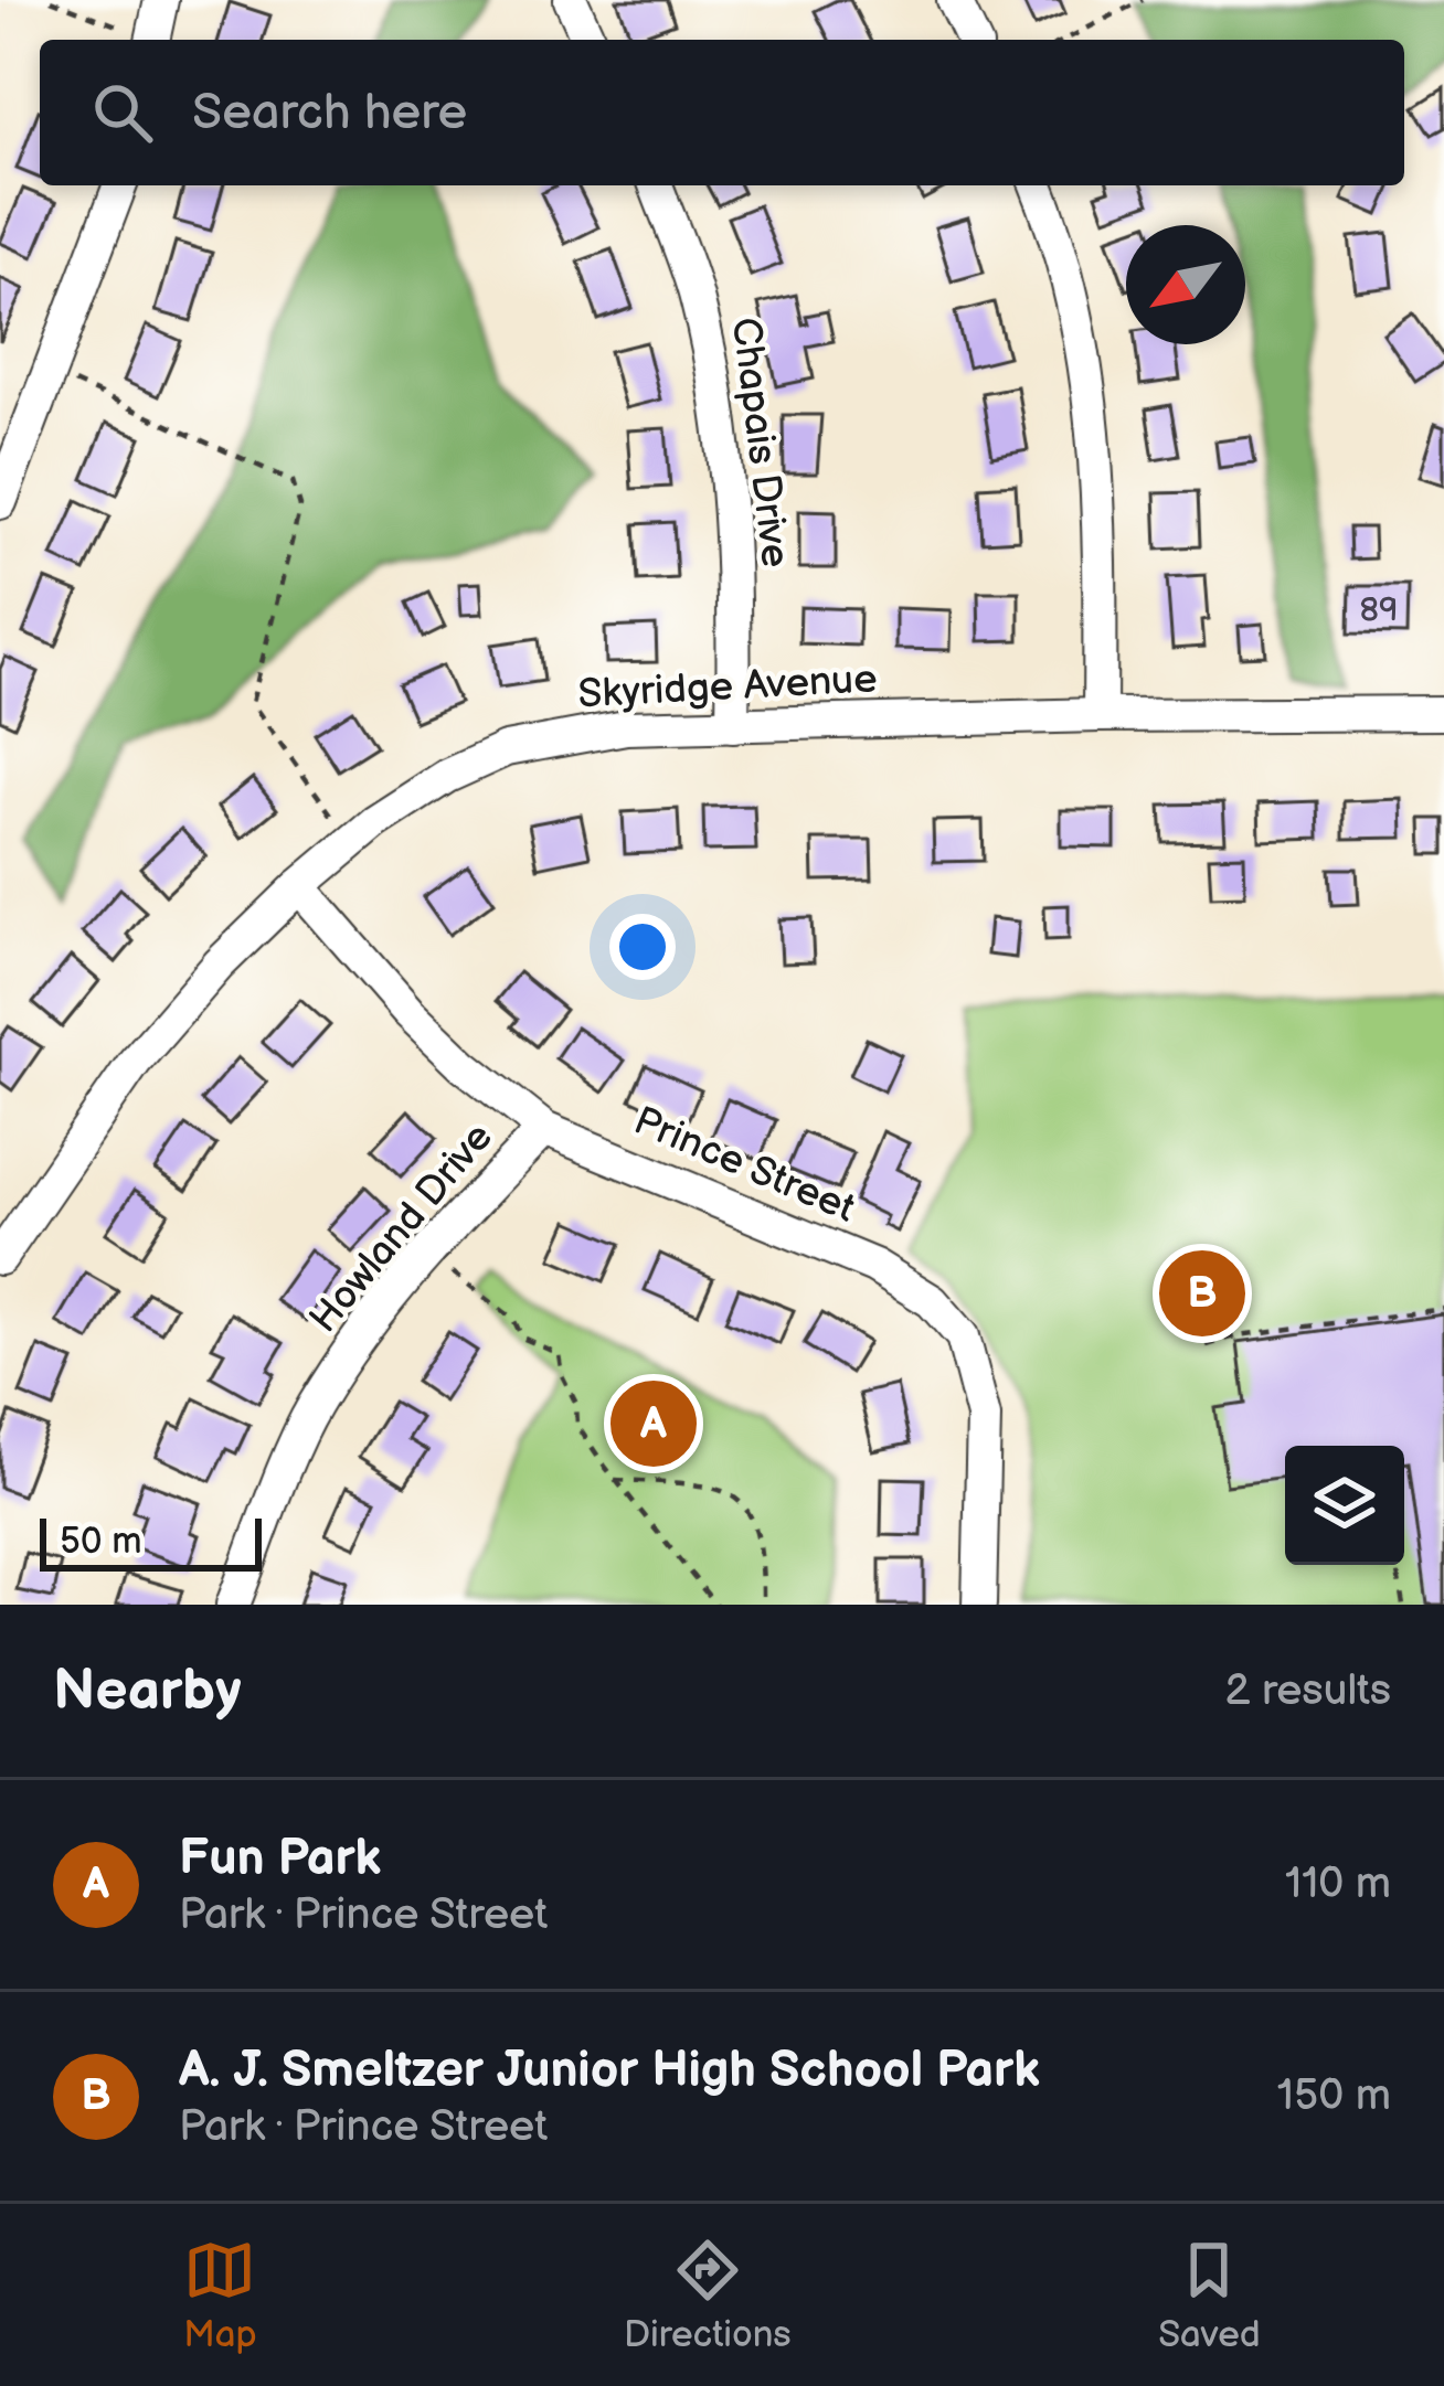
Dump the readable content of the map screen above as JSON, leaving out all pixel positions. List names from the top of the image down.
{
  "streets": {
    "street": [
      "Chapais Drive",
      "Skyridge Avenue",
      "Prince Street",
      "Howland Drive"
    ]
  },
  "crossings": [
    ["Chapais Drive", "Skyridge Avenue"],
    ["Skyridge Avenue", "Prince Street"],
    ["Prince Street", "Howland Drive"]
  ],
  "house_numbers": ["89"],
  "scale_bar": "50 m",
  "north": "bottom left",
  "page": {
    "search": "Search here",
    "pins": ["B", "A"],
    "scale": "50 m",
    "heading": ["Nearby", "2 results"],
    "list": [
      {
        "mark": "A",
        "name": "Fun Park",
        "note": "Park · Prince Street",
        "value": "110 m"
      },
      {
        "mark": "B",
        "name": "A. J. Smeltzer Junior High School Park",
        "note": "Park · Prince Street",
        "value": "150 m"
      }
    ],
    "nav": ["Map", "Directions", "Saved"]
  }
}
